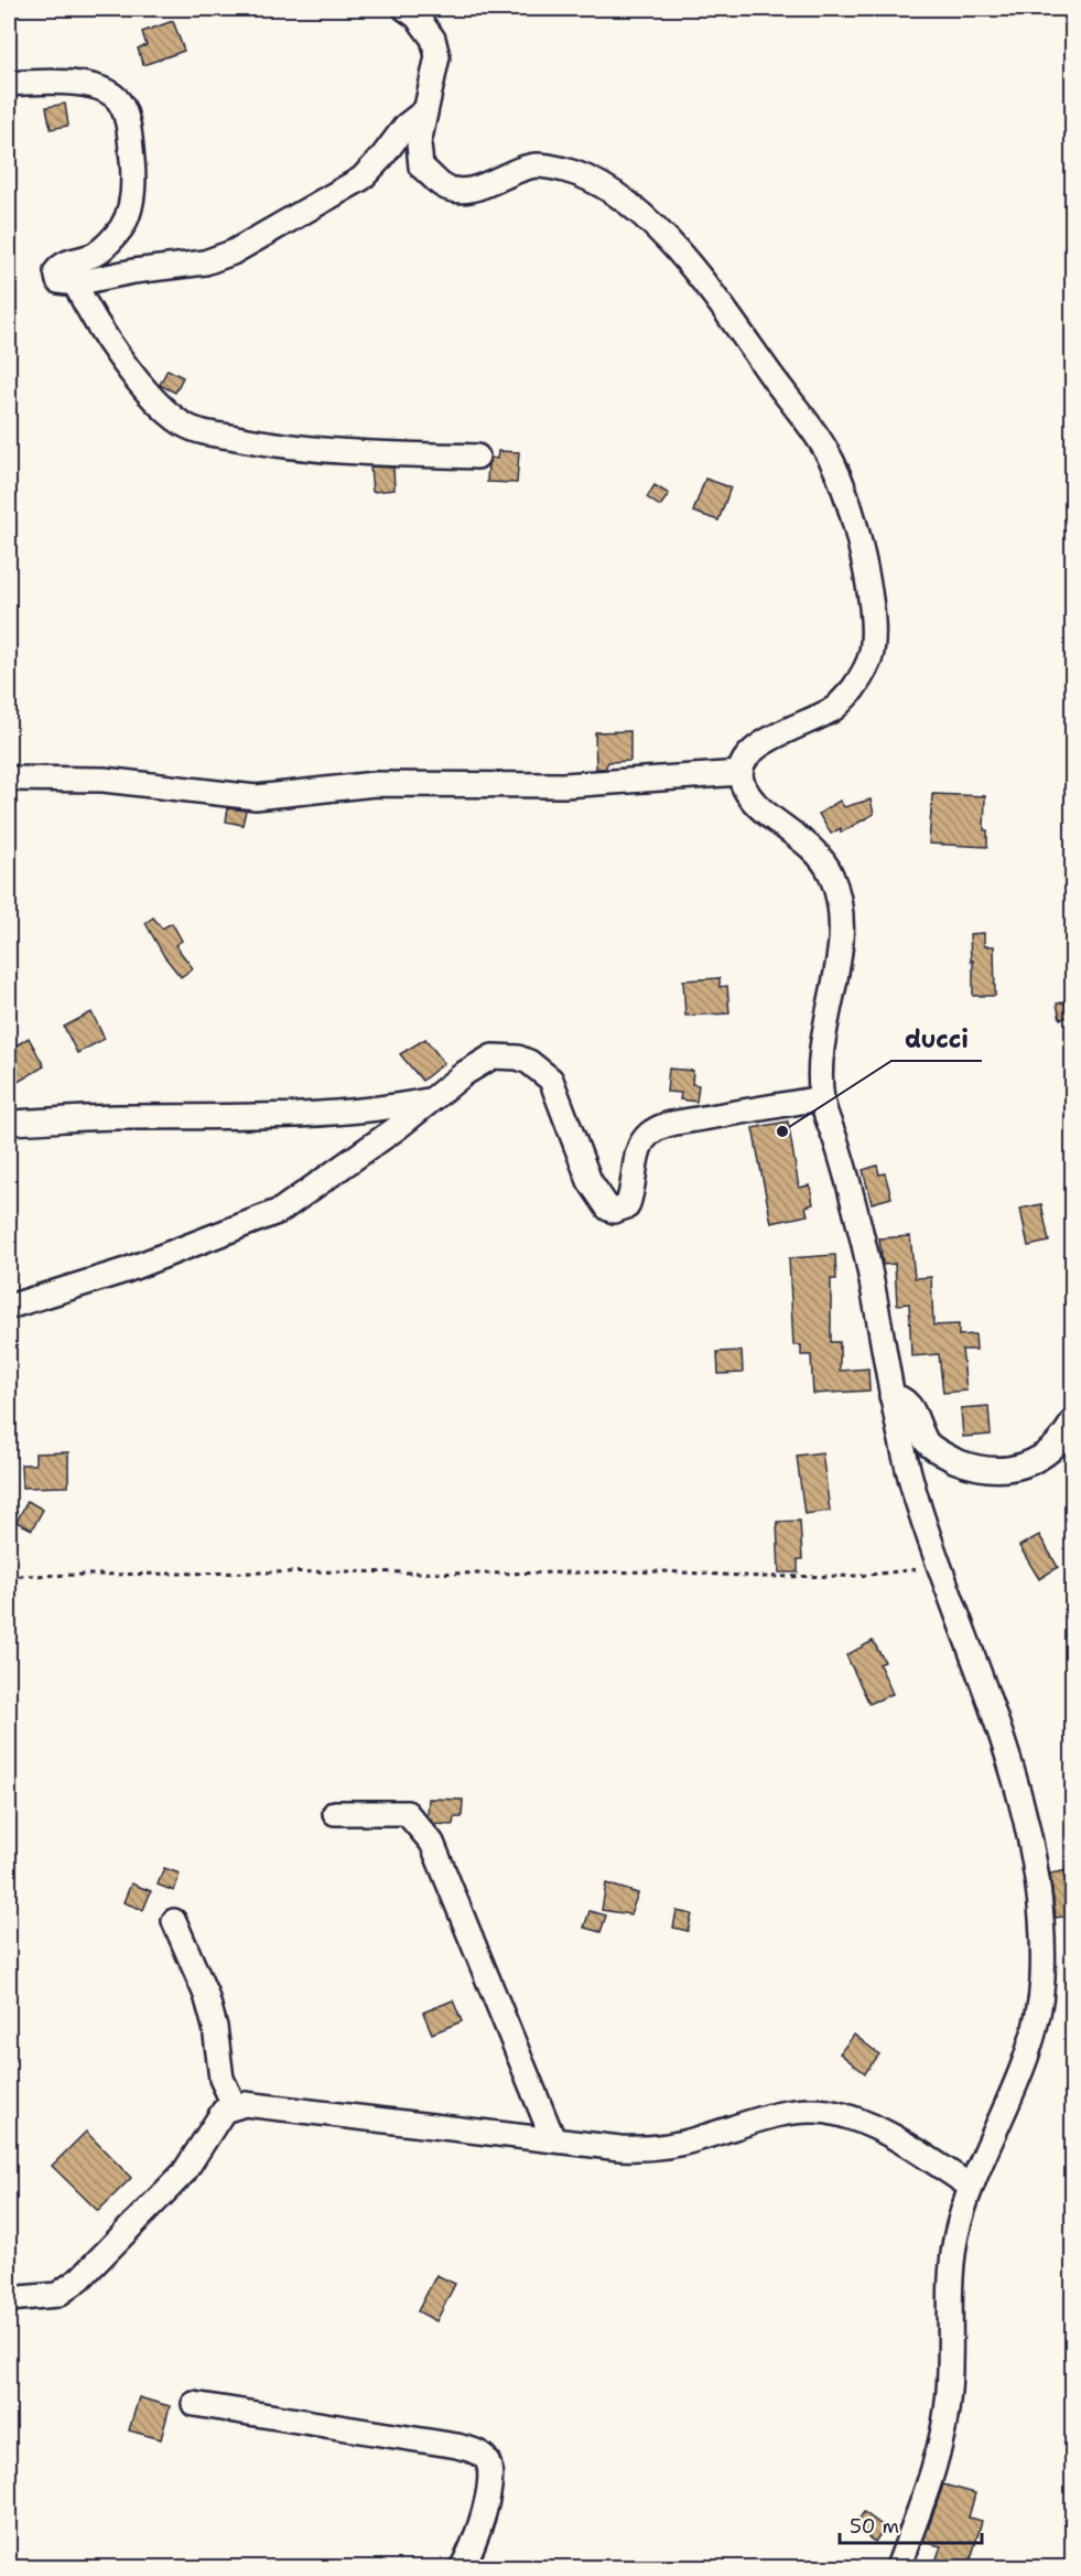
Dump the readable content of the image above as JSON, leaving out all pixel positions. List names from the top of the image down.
{
  "places": ["ducci"],
  "scale_bar": "50 m"
}
